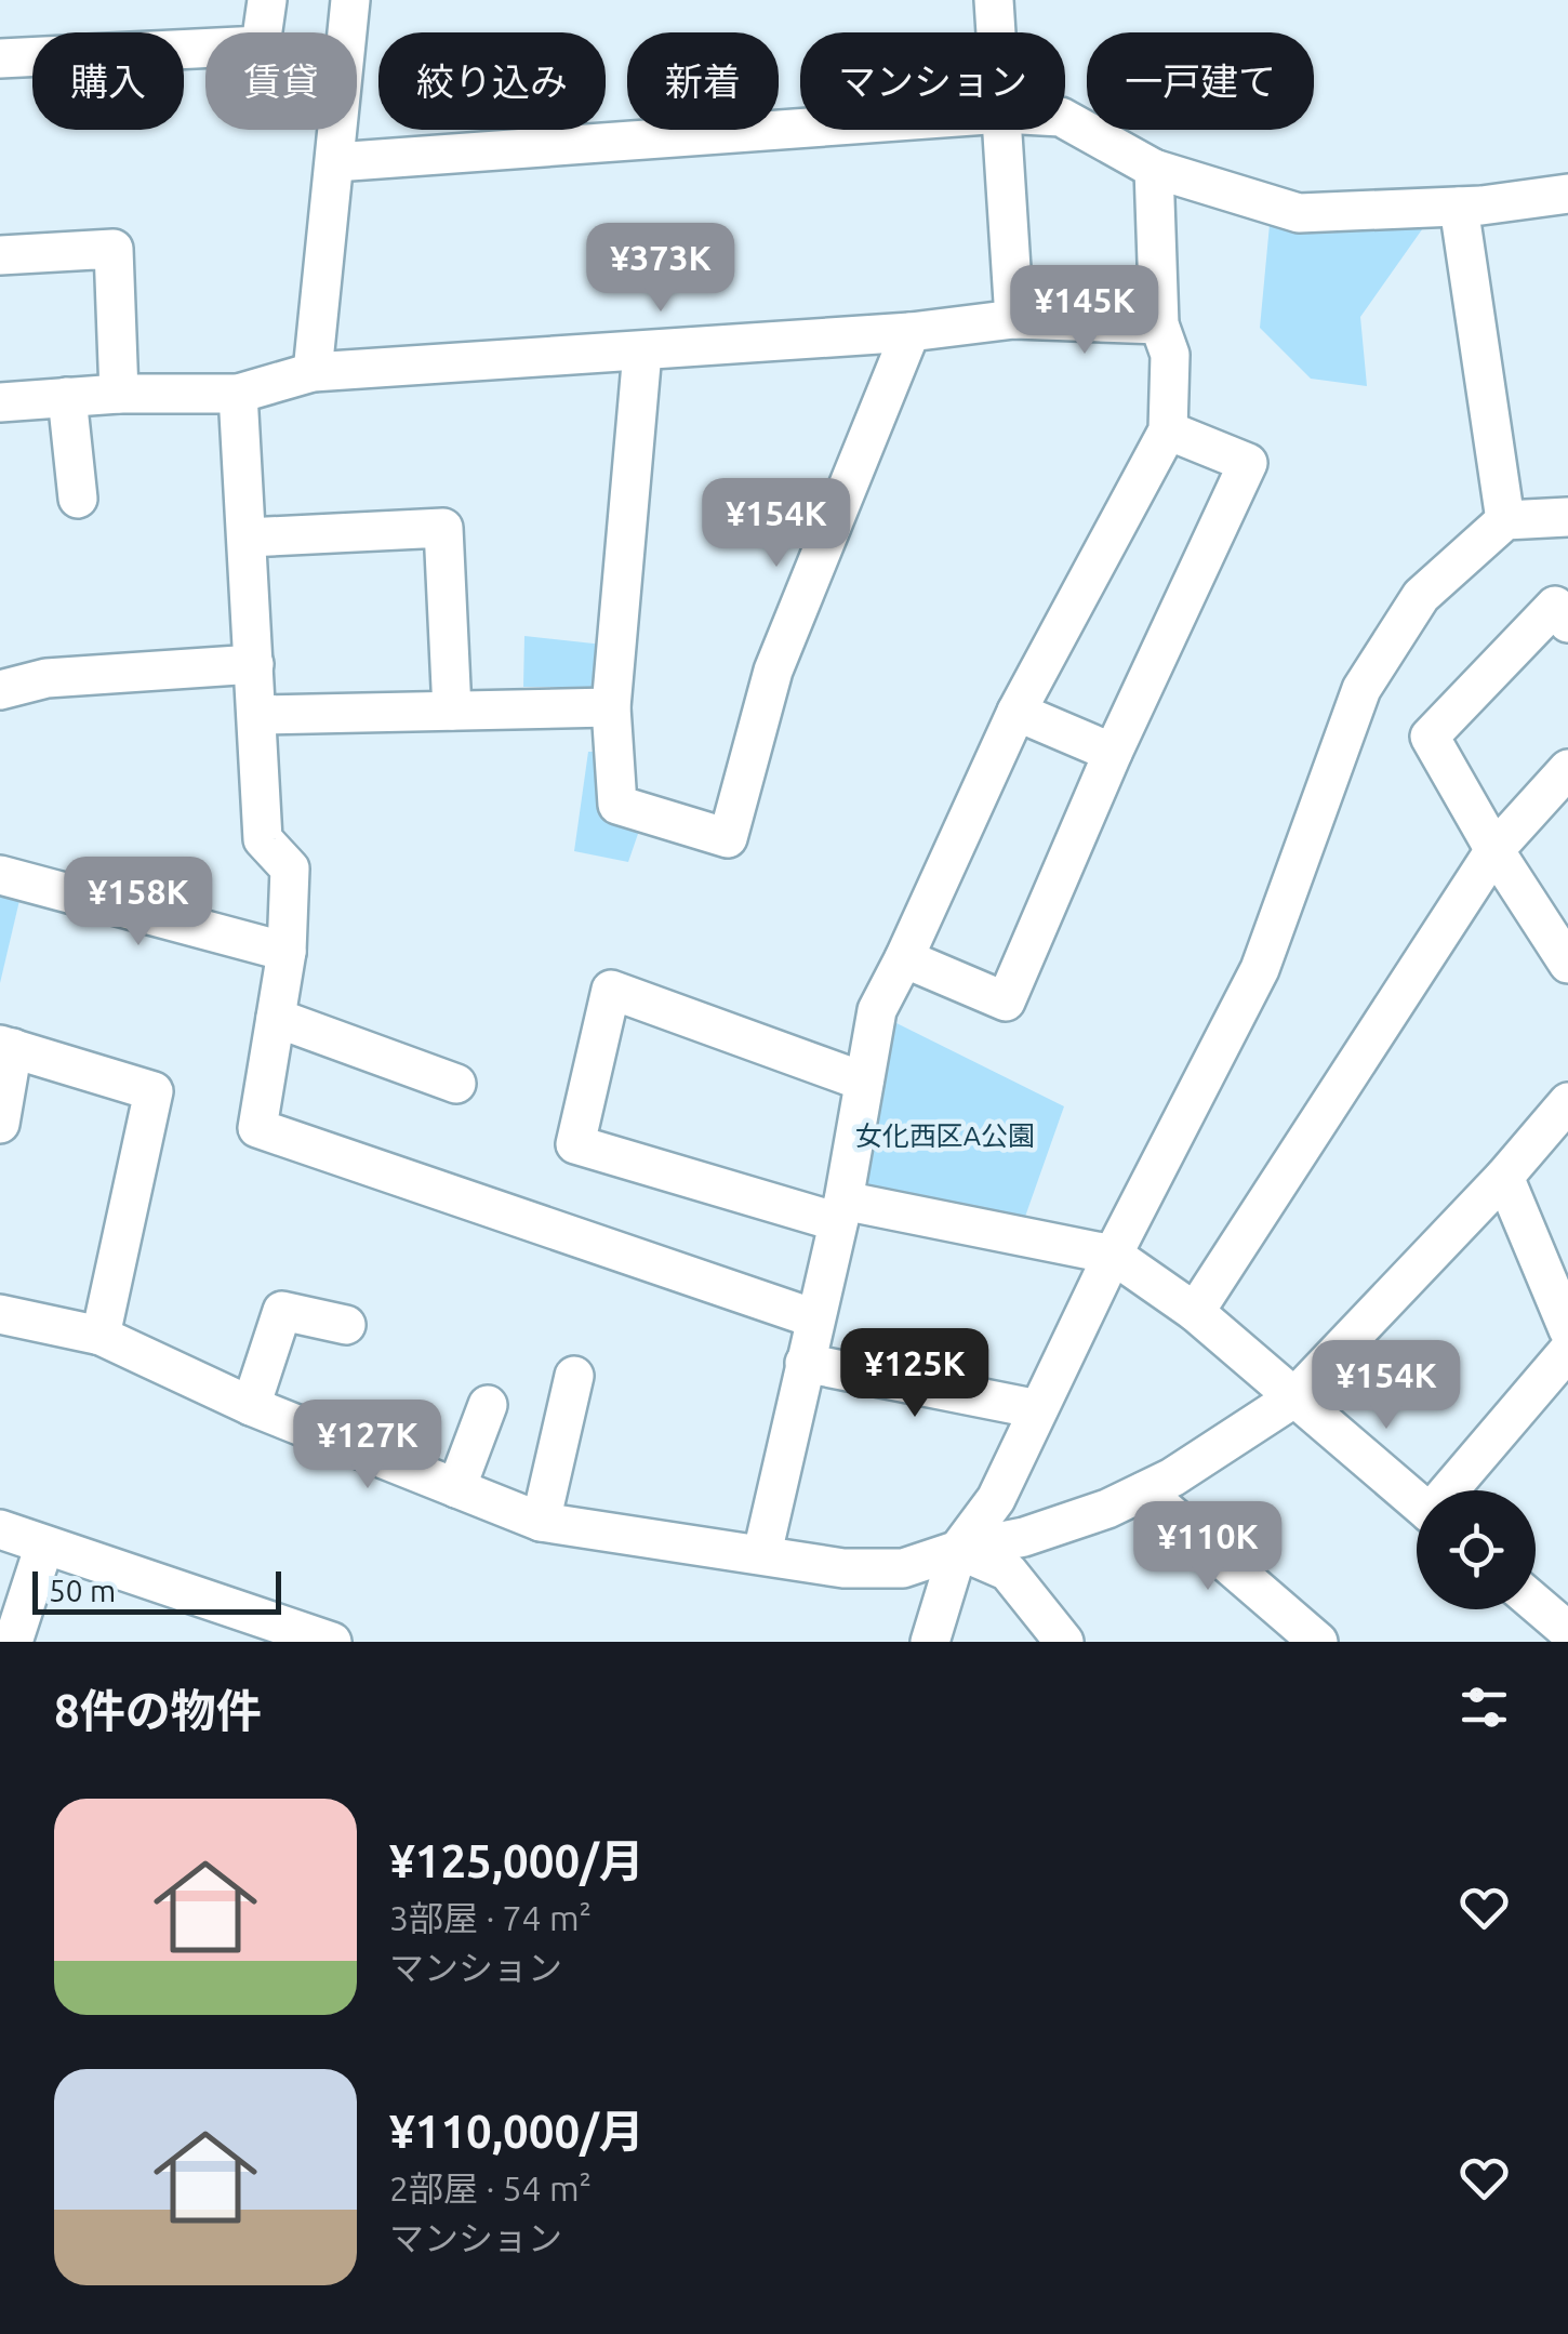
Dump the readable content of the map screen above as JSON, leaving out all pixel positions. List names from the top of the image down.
{
  "parks": ["女化西区A公園"],
  "scale_bar": "50 m",
  "page": {
    "chip": [
      "購入",
      "賃貸",
      "絞り込み",
      "新着",
      "マンション",
      "一戸建て"
    ],
    "price": [
      "¥373K",
      "¥145K",
      "¥154K",
      "¥158K",
      "¥125K",
      "¥154K",
      "¥127K",
      "¥110K"
    ],
    "scale": "50 m",
    "heading": "8件の物件",
    "list": [
      {
        "name": "¥125,000/月",
        "note": "3部屋 · 74 m² · マンション"
      },
      {
        "name": "¥110,000/月",
        "note": "2部屋 · 54 m² · マンション"
      }
    ]
  }
}
